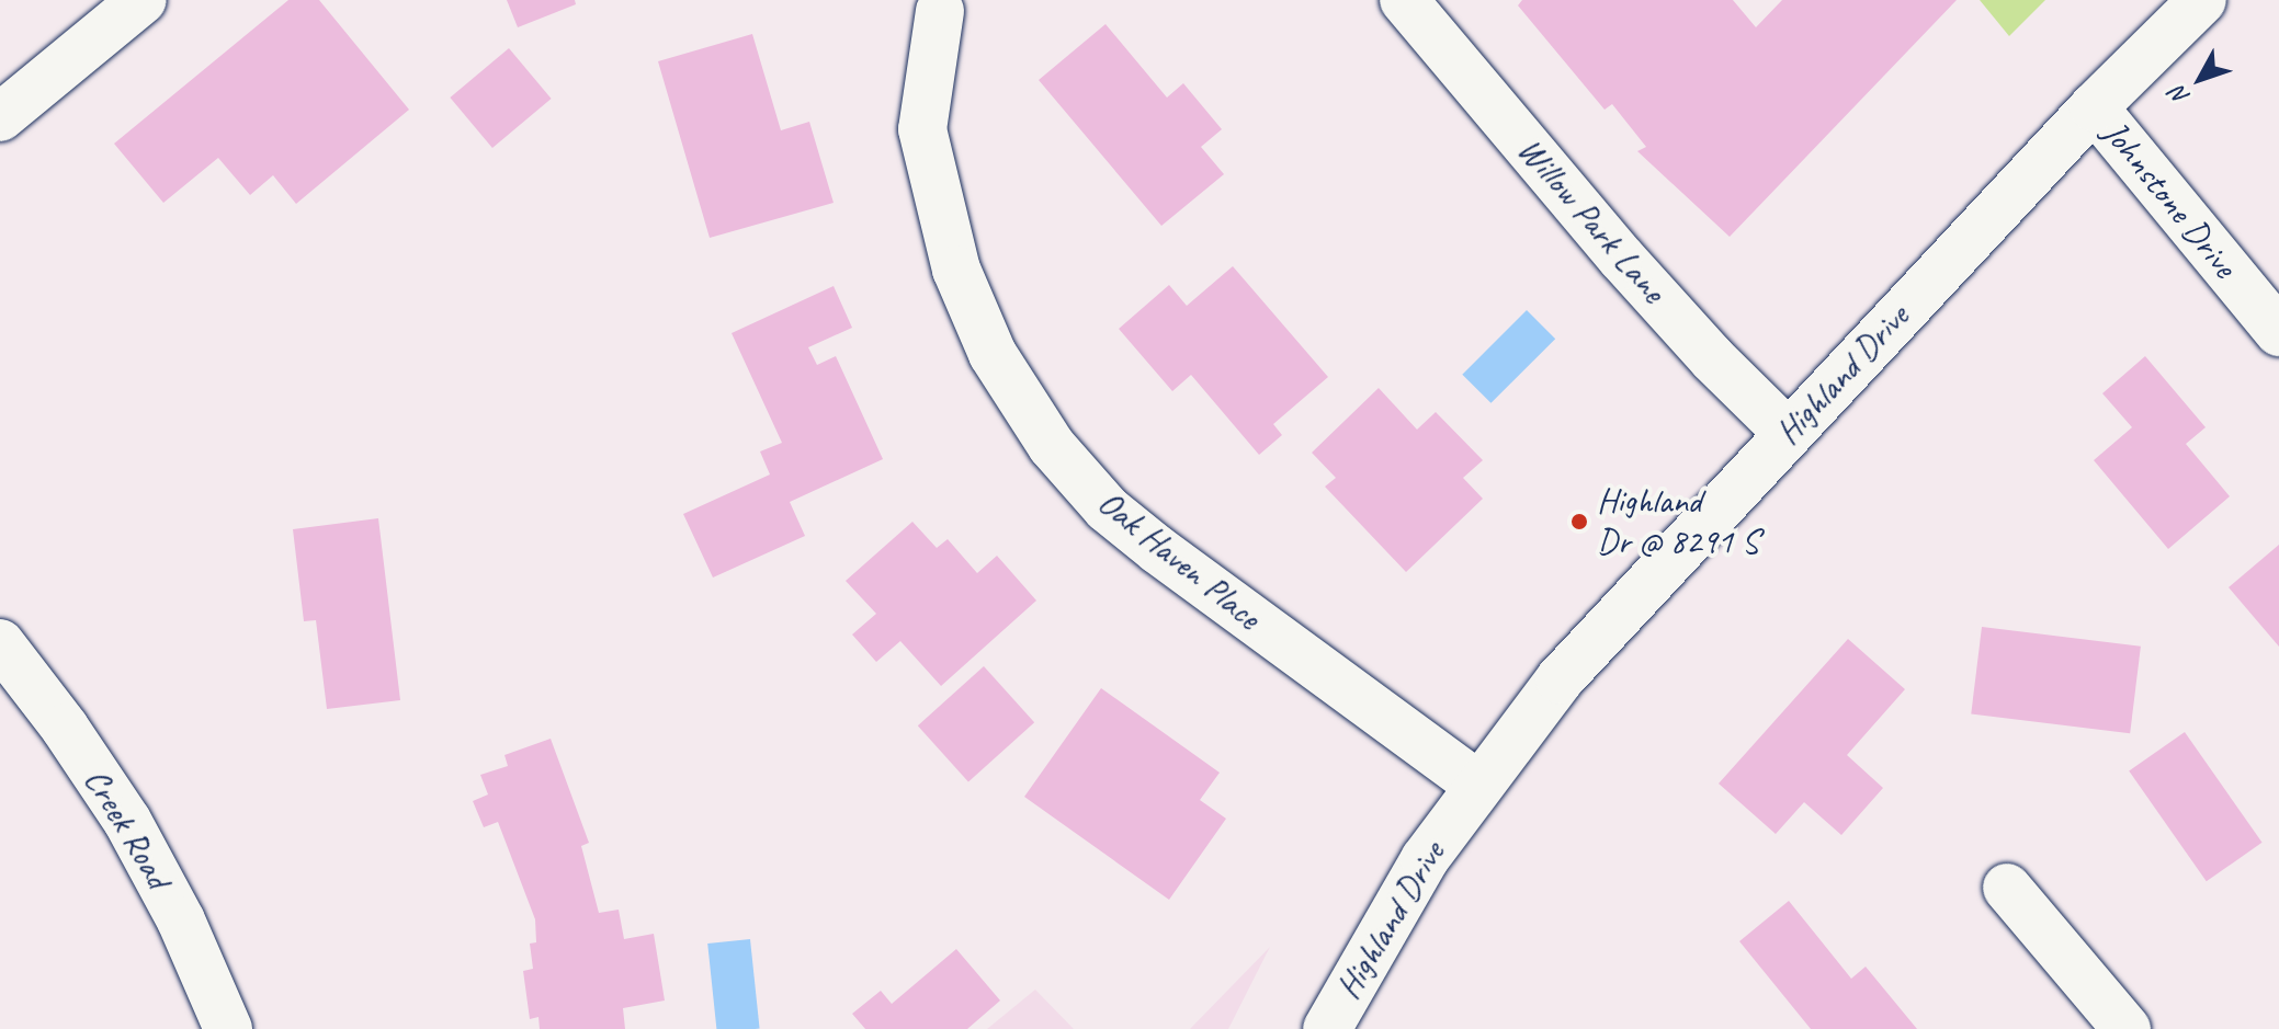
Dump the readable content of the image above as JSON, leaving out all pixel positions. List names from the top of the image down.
{
  "streets": {
    "street": [
      "Johnstone Drive",
      "Willow Park Lane",
      "Highland Drive",
      "Oak Haven Place",
      "Creek Road"
    ]
  },
  "crossings": [
    ["Johnstone Drive", "Highland Drive"],
    ["Willow Park Lane", "Highland Drive"],
    ["Highland Drive", "Oak Haven Place"]
  ],
  "places": ["Highland Dr @ 8291 S"],
  "north": "bottom left"
}
